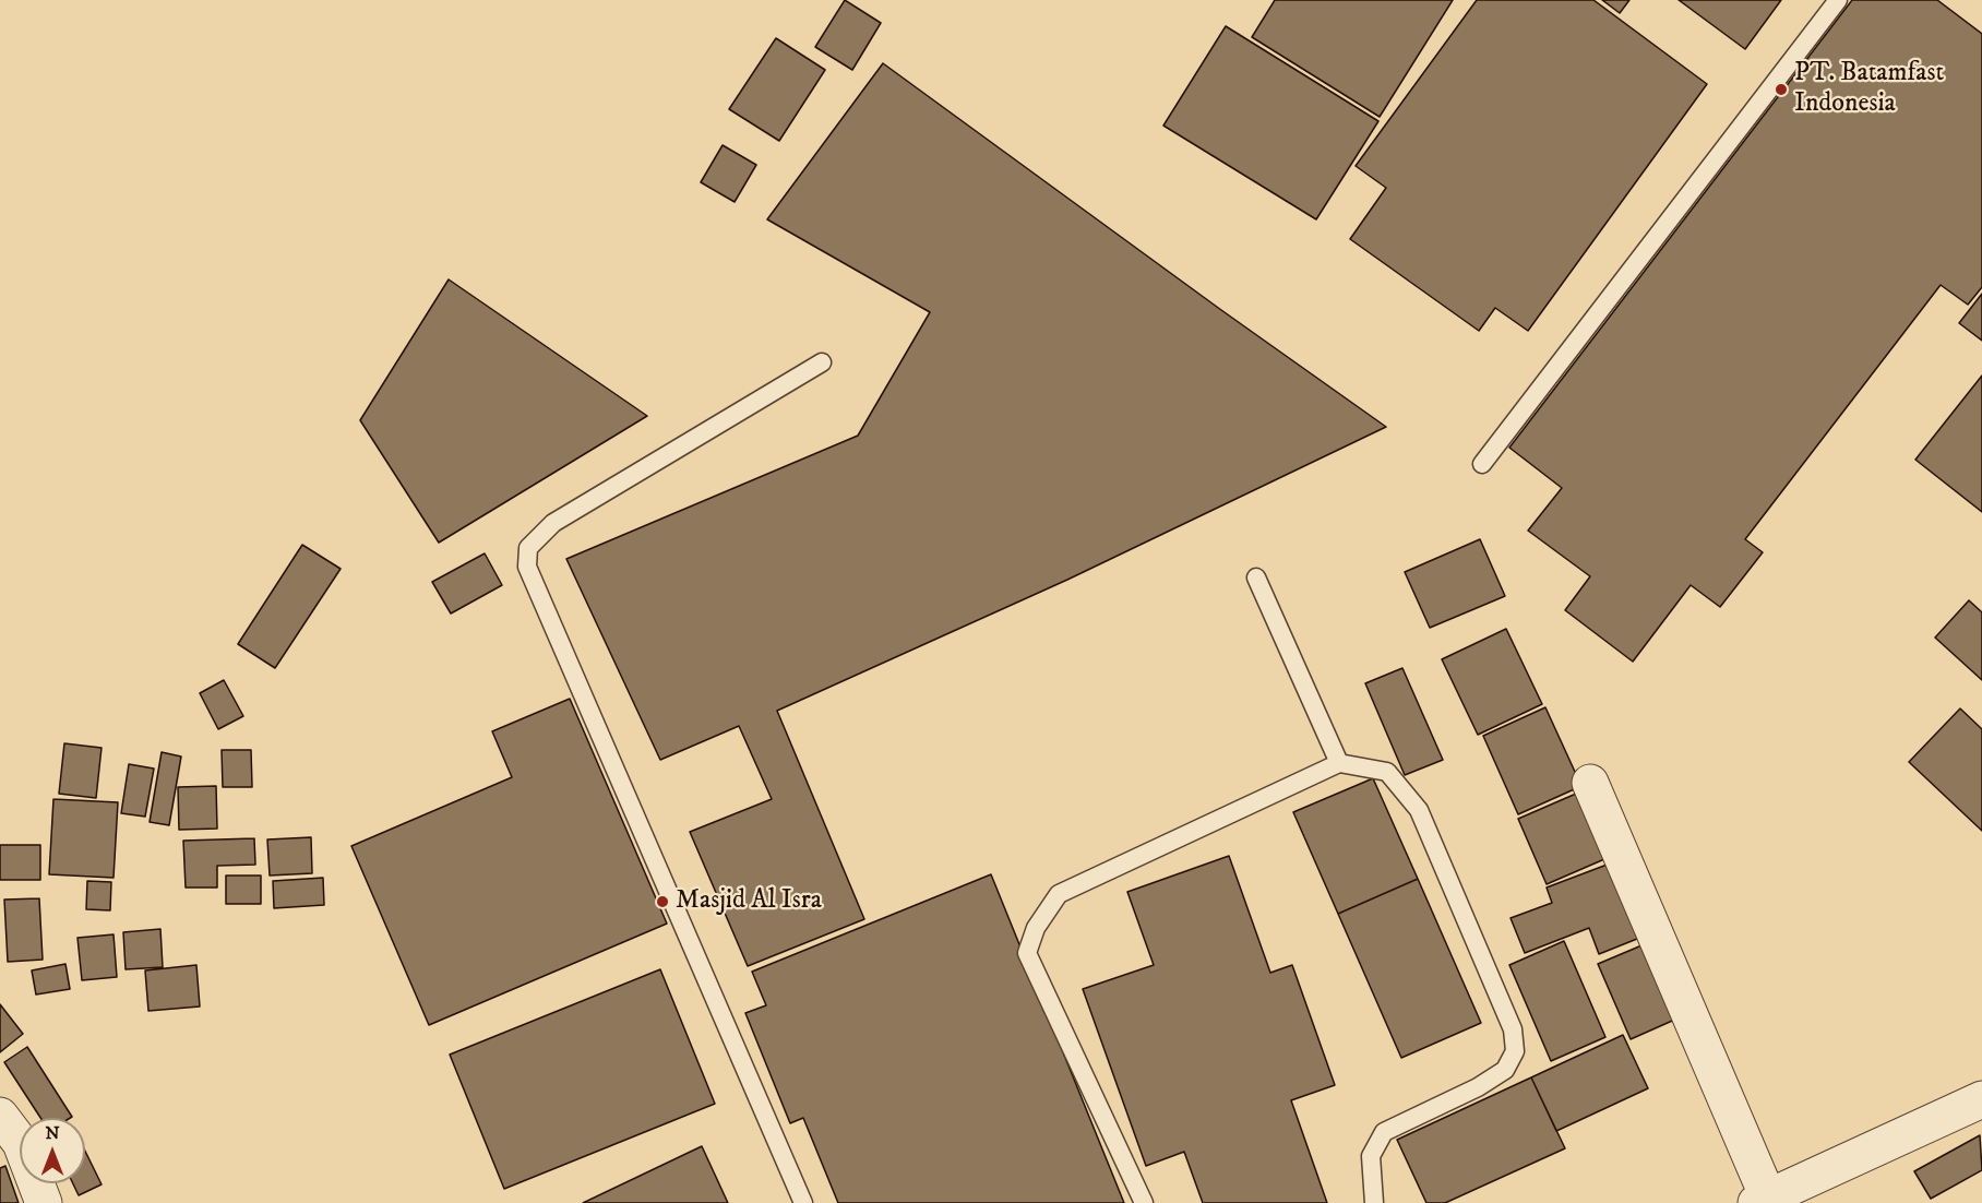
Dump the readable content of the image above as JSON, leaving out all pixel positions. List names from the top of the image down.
{
  "places": ["PT. Batamfast Indonesia", "Masjid Al Isra"],
  "north": "top"
}
